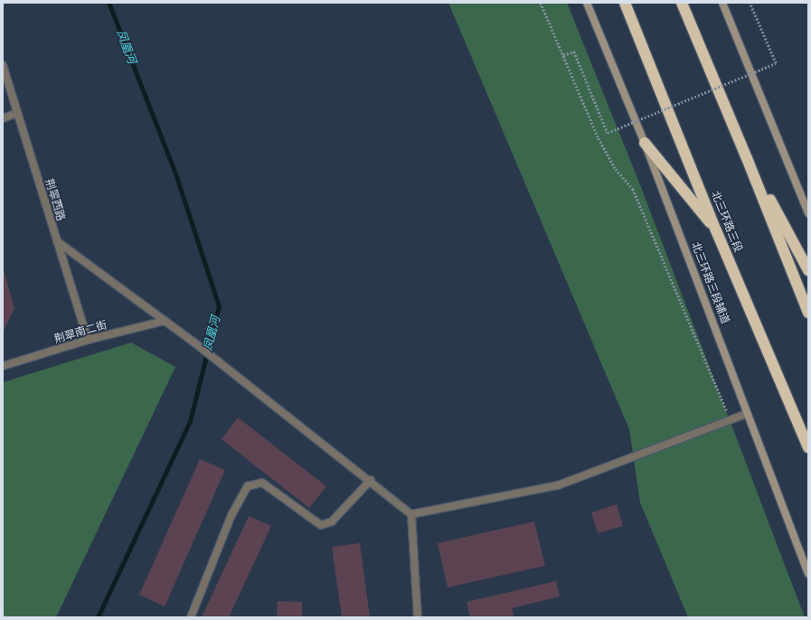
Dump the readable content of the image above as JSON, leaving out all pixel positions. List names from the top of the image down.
{
  "streets": {
    "highway": ["北三环路三段"],
    "main road": ["北三环路三段辅道"],
    "street": ["荆翠西路", "荆翠南二街"]
  },
  "crossings": [
    ["荆翠西路", "荆翠南二街"]
  ],
  "water": ["凤凰河"]
}
